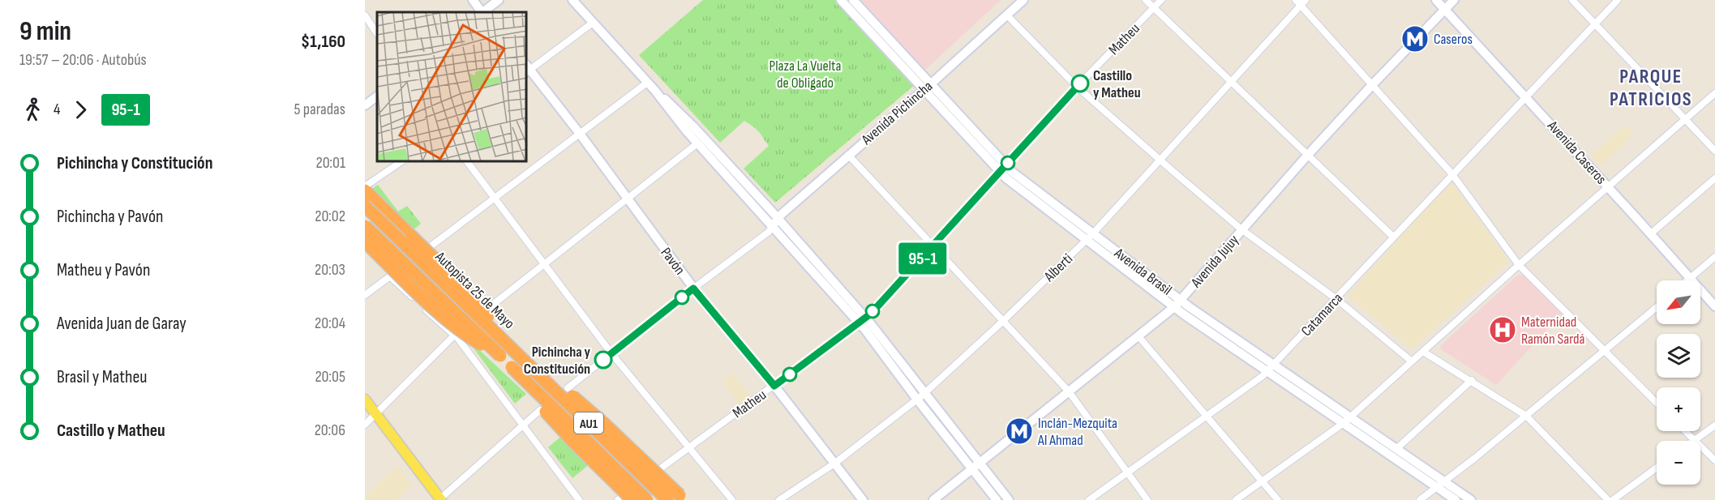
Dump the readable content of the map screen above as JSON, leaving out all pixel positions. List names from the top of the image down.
{
  "streets": {
    "highway": ["Autopista 25 de Mayo", "AU1"],
    "main road": [
      "Avenida Pichincha",
      "Avenida Caseros",
      "Pavón",
      "Avenida Jujuy",
      "Avenida Brasil"
    ],
    "street": ["Matheu", "Alberti", "Catamarca"]
  },
  "crossings": [
    ["Matheu", "Pavón"],
    ["Matheu", "Avenida Brasil"],
    ["Avenida Pichincha", "Avenida Brasil"],
    ["Avenida Caseros", "Avenida Jujuy"],
    ["Avenida Caseros", "Catamarca"],
    ["Pavón", "Alberti"],
    ["Avenida Jujuy", "Avenida Brasil"],
    ["Alberti", "Avenida Brasil"],
    ["Avenida Brasil", "Catamarca"]
  ],
  "districts": ["PARQUE PATRICIOS"],
  "parks": ["Plaza La Vuelta de Obligado"],
  "places": {
    "metro station": ["Caseros", "Inclán-Mezquita Al Ahmad"],
    "other": ["Castillo y Matheu", "Pichincha y Constitución"],
    "hospital": ["Maternidad Ramón Sardá"]
  },
  "lines": ["bus line 95-1"],
  "north": "bottom left",
  "page": {
    "heading": ["9 min", "19:57 – 20:06 · Autobús", "$1,160"],
    "on_map": "95-1",
    "legs": ["4", "95-1", "5 paradas"],
    "list": [
      {
        "name": "Pichincha y Constitución",
        "value": "20:01"
      },
      {
        "name": "Pichincha y Pavón",
        "value": "20:02"
      },
      {
        "name": "Matheu y Pavón",
        "value": "20:03"
      },
      {
        "name": "Avenida Juan de Garay",
        "value": "20:04"
      },
      {
        "name": "Brasil y Matheu",
        "value": "20:05"
      },
      {
        "name": "Castillo y Matheu",
        "value": "20:06"
      }
    ],
    "map_buttons": ["+", "−"]
  }
}
